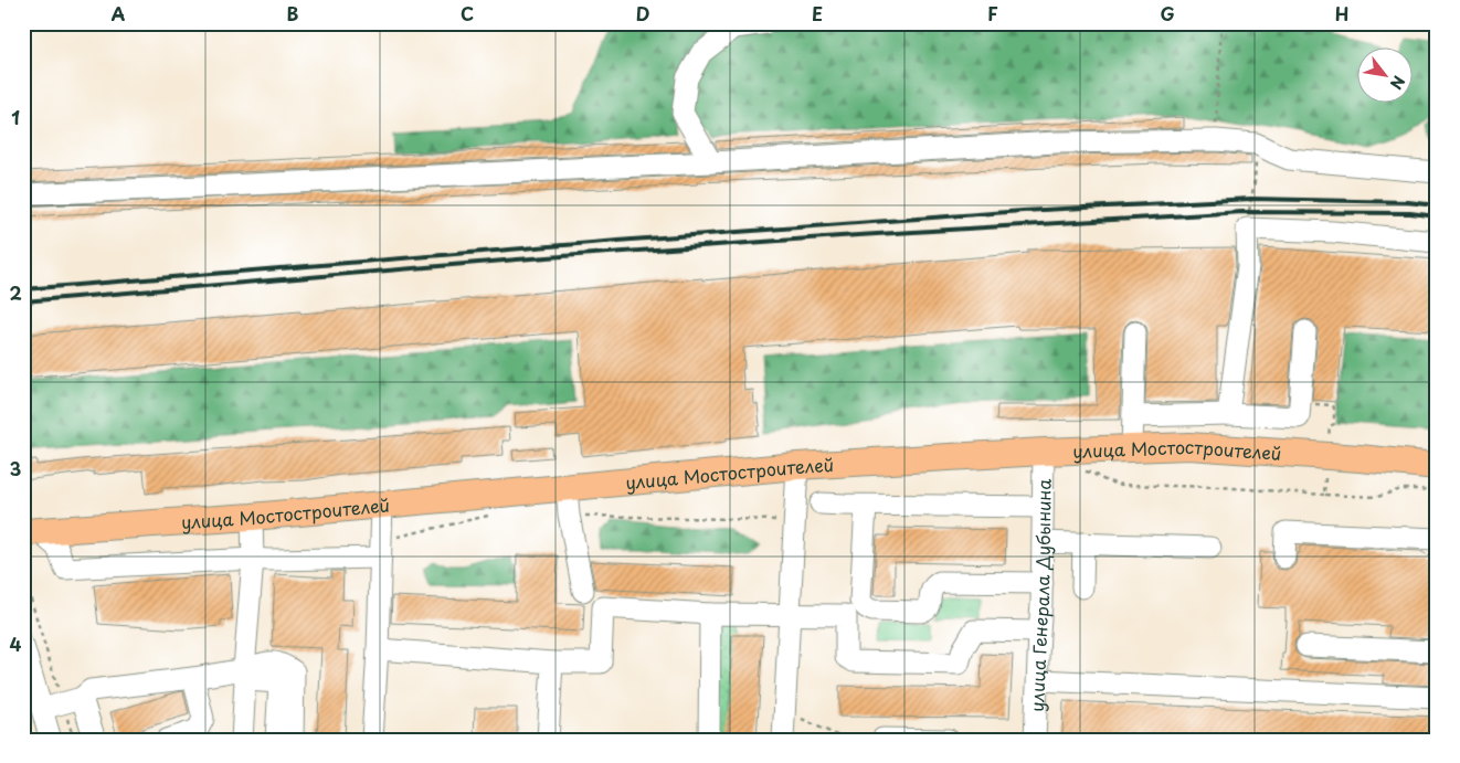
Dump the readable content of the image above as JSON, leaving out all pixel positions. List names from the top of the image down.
{
  "streets": {
    "main road": ["улица Мостостроителей"],
    "street": ["улица Генерала Дубынина"]
  },
  "crossings": [
    ["улица Мостостроителей", "улица Генерала Дубынина"]
  ],
  "north": "bottom right",
  "grid": {
    "columns": [
      "A",
      "B",
      "C",
      "D",
      "E",
      "F",
      "G",
      "H"
    ],
    "rows": [
      "1",
      "2",
      "3",
      "4"
    ]
  }
}
